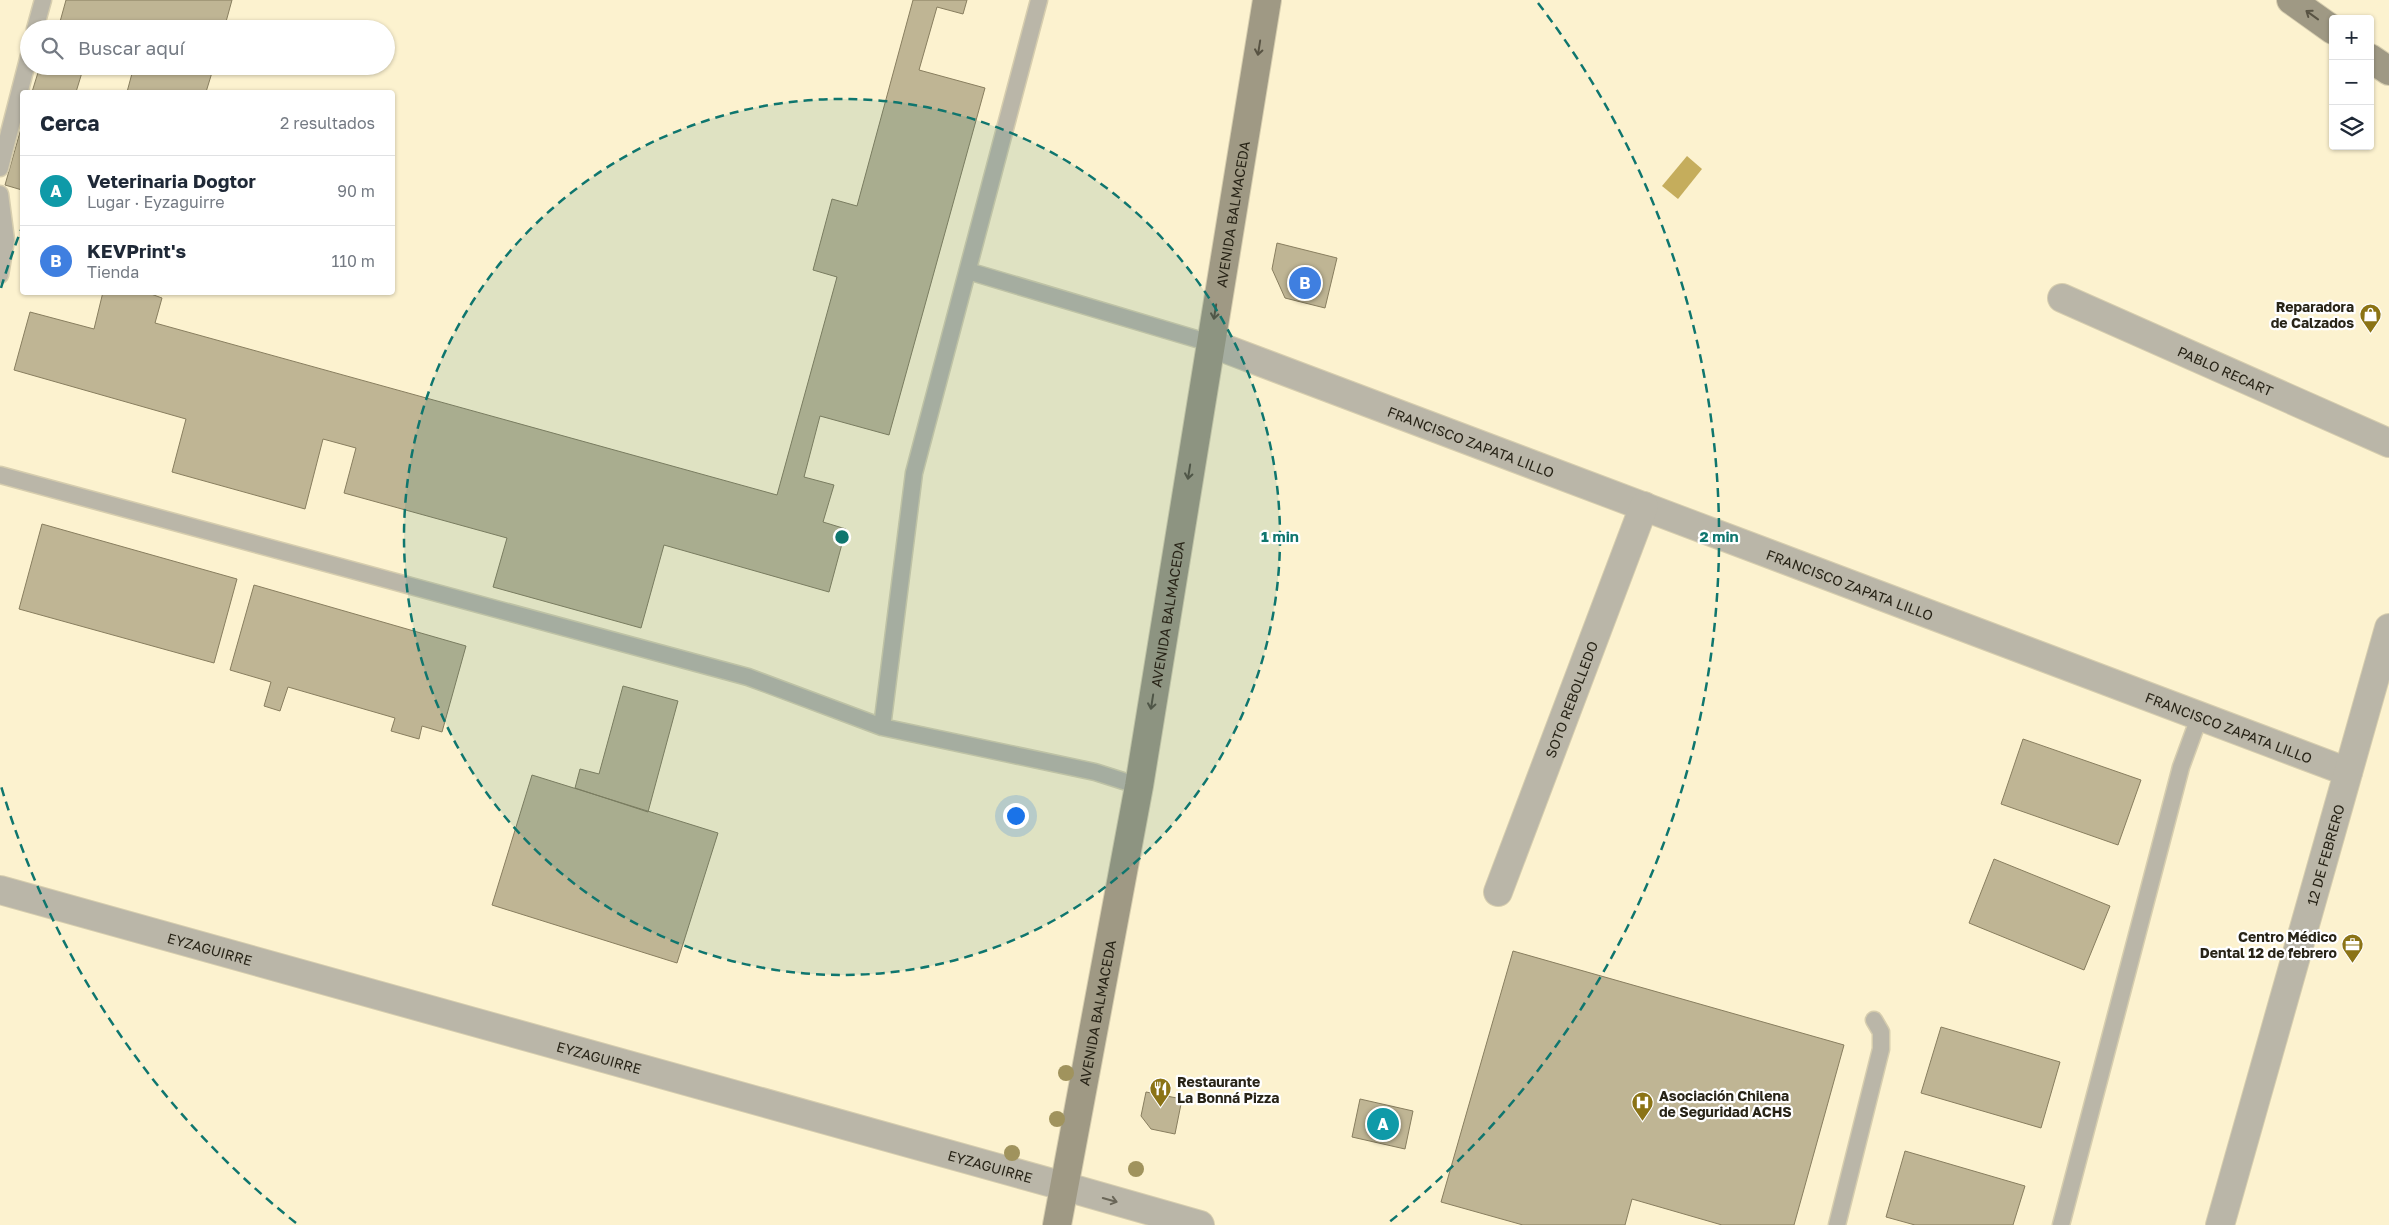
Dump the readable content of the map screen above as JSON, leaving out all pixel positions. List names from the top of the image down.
{
  "streets": {
    "main road": ["AVENIDA BALMACEDA"],
    "street": [
      "PABLO RECART",
      "FRANCISCO ZAPATA LILLO",
      "SOTO REBOLLEDO",
      "12 DE FEBRERO",
      "EYZAGUIRRE"
    ]
  },
  "crossings": [
    ["AVENIDA BALMACEDA", "FRANCISCO ZAPATA LILLO"],
    ["AVENIDA BALMACEDA", "EYZAGUIRRE"],
    ["FRANCISCO ZAPATA LILLO", "SOTO REBOLLEDO"],
    ["FRANCISCO ZAPATA LILLO", "12 DE FEBRERO"]
  ],
  "one_way": ["AVENIDA BALMACEDA"],
  "places": {
    "shop": ["Reparadora de Calzados"],
    "office": ["Centro Médico Dental 12 de febrero"],
    "restaurant": ["Restaurante La Bonná Pizza"],
    "hospital": ["Asociación Chilena de Seguridad ACHS"]
  },
  "page": {
    "map_buttons": ["+", "−"],
    "search": "Buscar aquí",
    "heading": ["Cerca", "2 resultados"],
    "list": [
      {
        "mark": "A",
        "name": "Veterinaria Dogtor",
        "note": "Lugar · Eyzaguirre",
        "value": "90 m"
      },
      {
        "mark": "B",
        "name": "KEVPrint's",
        "note": "Tienda",
        "value": "110 m"
      }
    ],
    "pins": ["B", "A"]
  },
  "rings": ["1 min", "2 min"]
}
